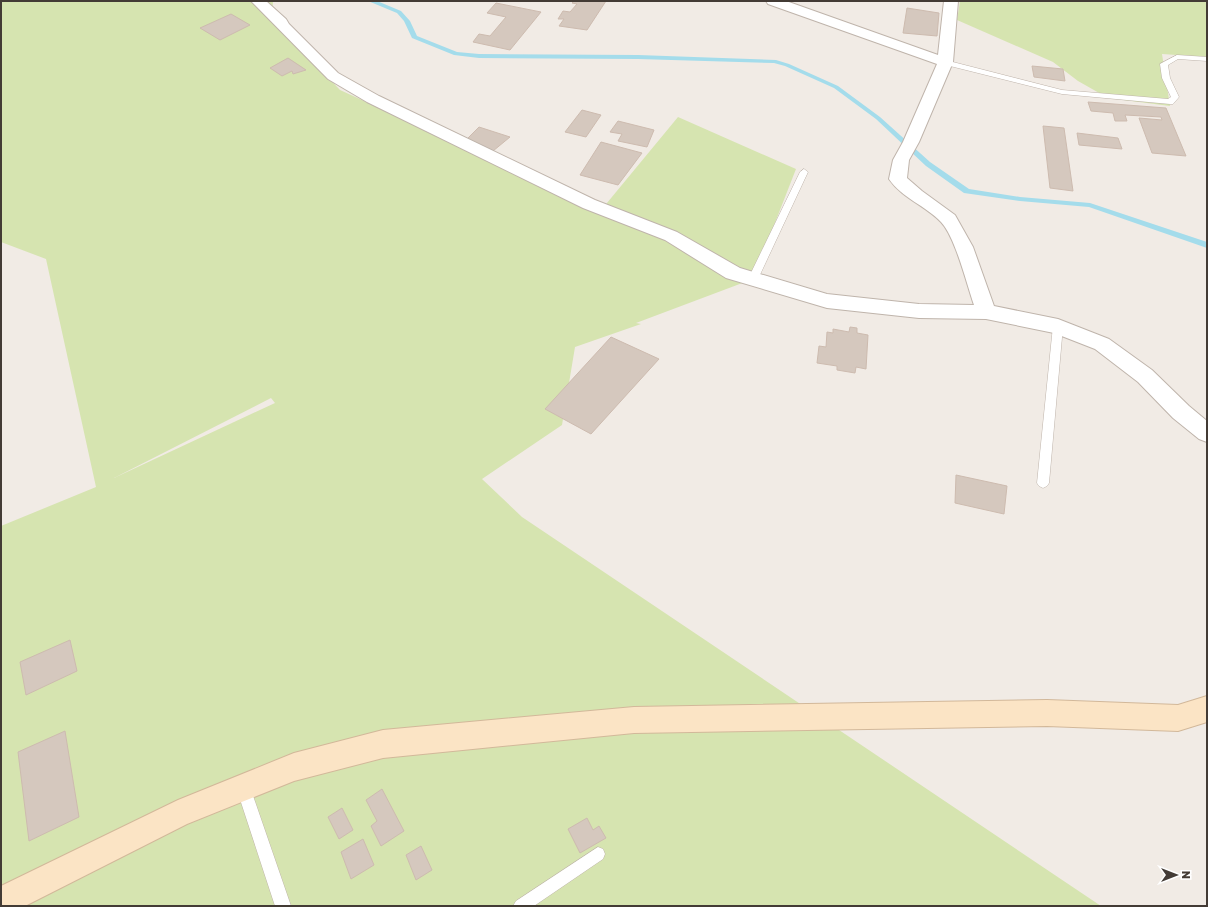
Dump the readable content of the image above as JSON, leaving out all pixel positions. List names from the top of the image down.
{
  "north": "right"
}
